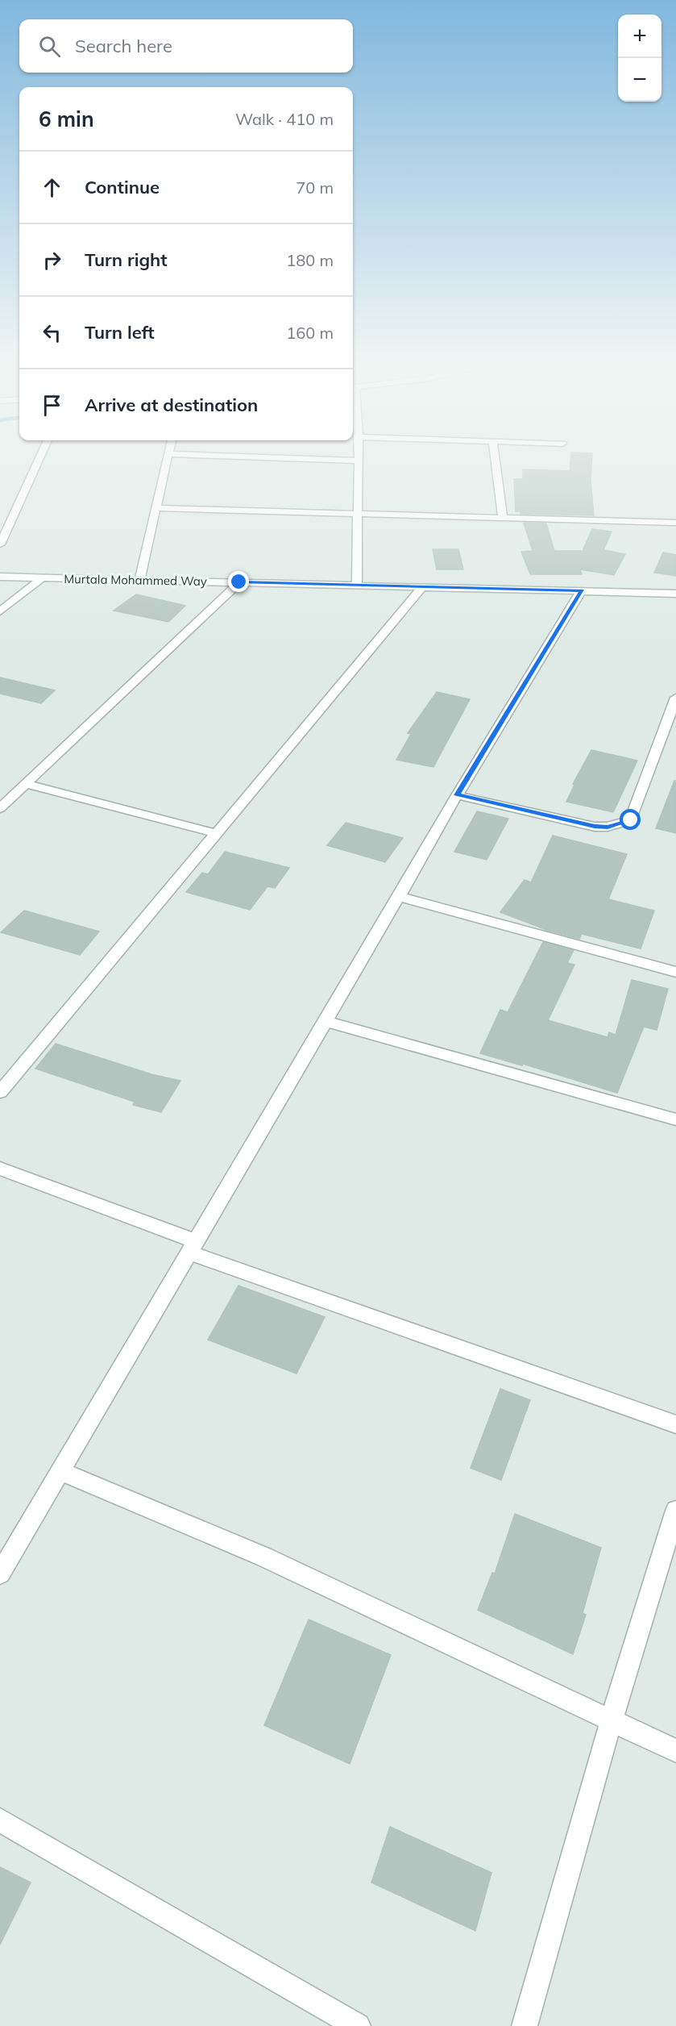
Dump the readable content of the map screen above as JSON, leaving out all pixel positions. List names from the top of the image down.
{
  "streets": {
    "street": ["Murtala Mohammed Way"]
  },
  "page": {
    "map_buttons": ["+", "−"],
    "search": "Search here",
    "heading": ["6 min", "Walk · 410 m"],
    "list": [
      ["Continue", "70 m"],
      ["Turn right", "180 m"],
      ["Turn left", "160 m"],
      "Arrive at destination"
    ]
  }
}
